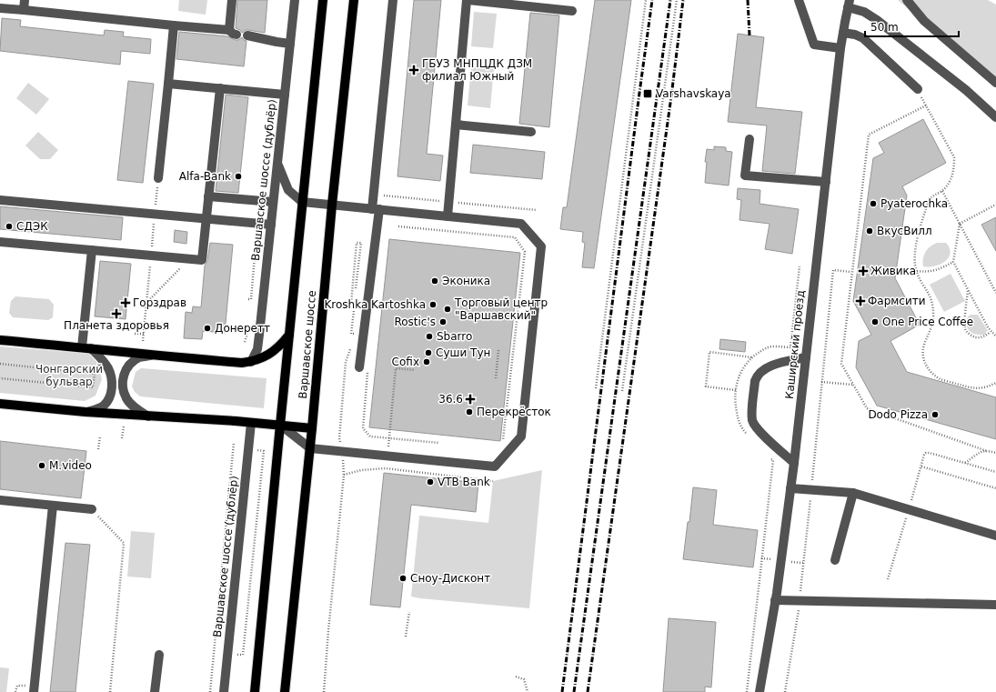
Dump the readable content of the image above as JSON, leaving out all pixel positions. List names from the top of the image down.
{
  "streets": {
    "main road": ["Варшавское шоссе"],
    "street": ["Варшавское шоссе (дублёр)", "Каширский проезд"]
  },
  "parks": ["Чонгарский бульвар"],
  "places": {
    "health": [
      "ГБУЗ МНПЦДК ДЗМ филиал Южный",
      "Живика",
      "Фармсити",
      "Горздрав",
      "Планета здоровья",
      "36.6"
    ],
    "transit": ["Varshavskaya"],
    "other": [
      "Alfa-Bank",
      "Pyaterochka",
      "СДЭК",
      "ВкусВилл",
      "Эконика",
      "Kroshka Kartoshka",
      "Торговый центр \"Варшавский\"",
      "Rostic's",
      "One Price Coffee",
      "Донеретт",
      "Sbarro",
      "Суши Тун",
      "Cofix",
      "Перекрёсток",
      "Dodo Pizza",
      "M.video",
      "VTB Bank",
      "Сноу-Дисконт"
    ]
  },
  "scale_bar": "50 m"
}
